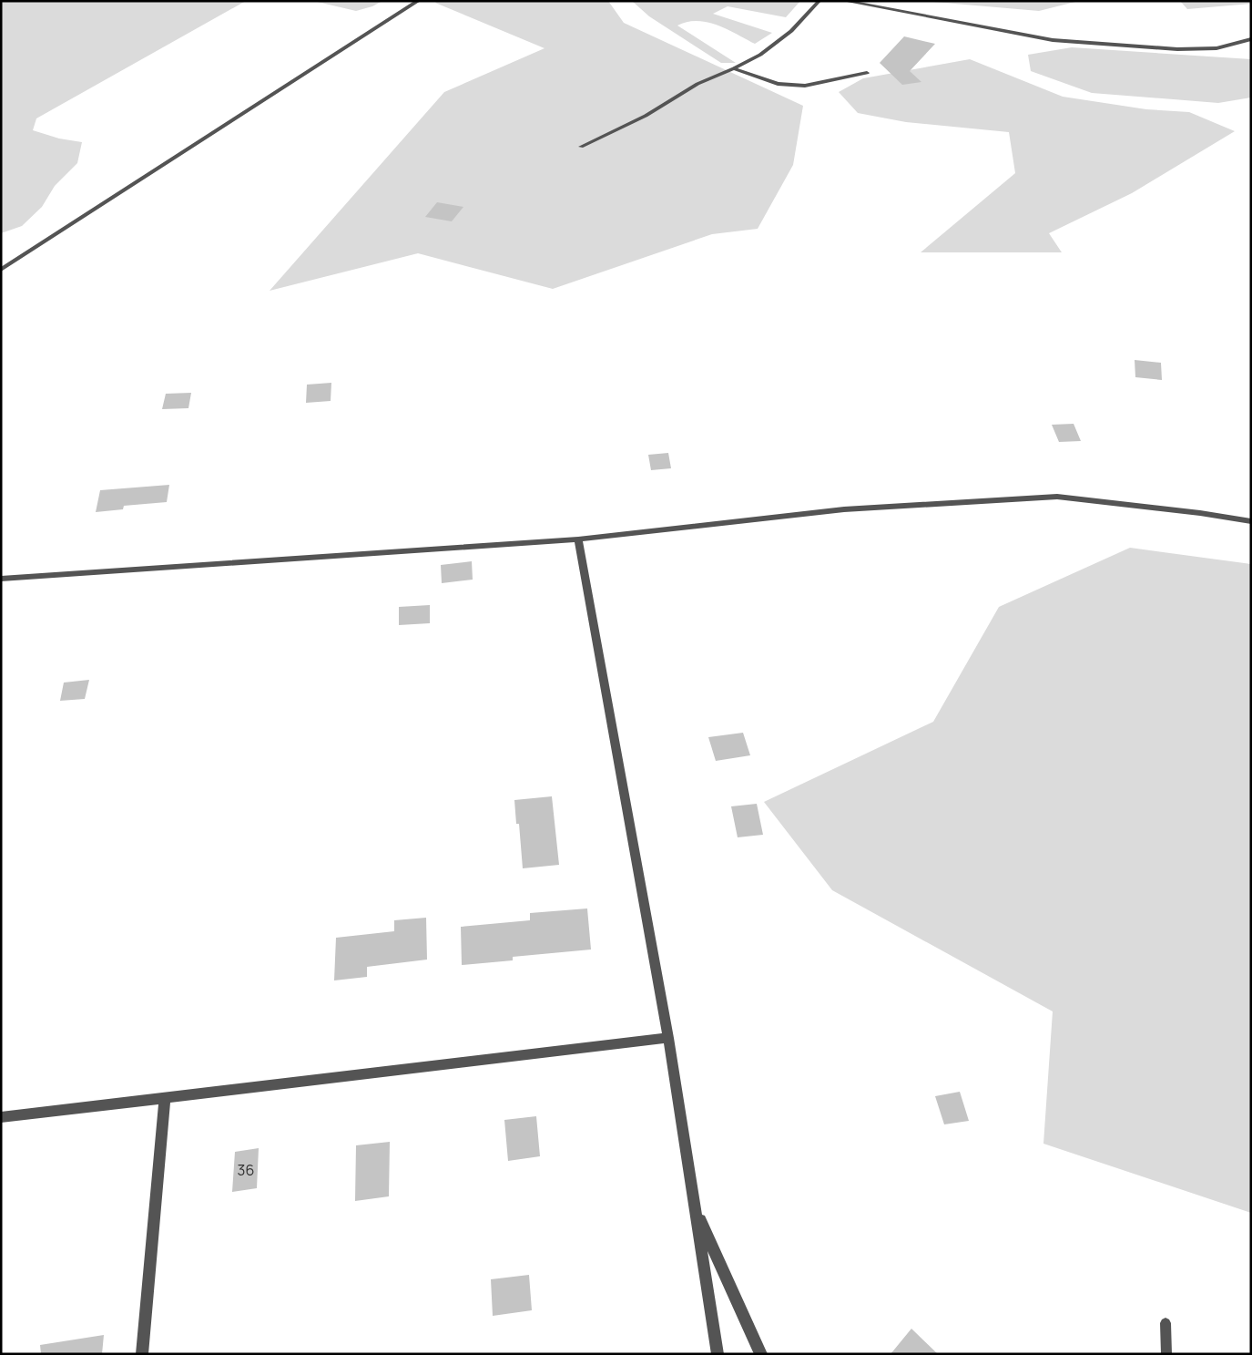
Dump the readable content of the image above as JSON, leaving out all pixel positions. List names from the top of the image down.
{
  "house_numbers": ["36"]
}
